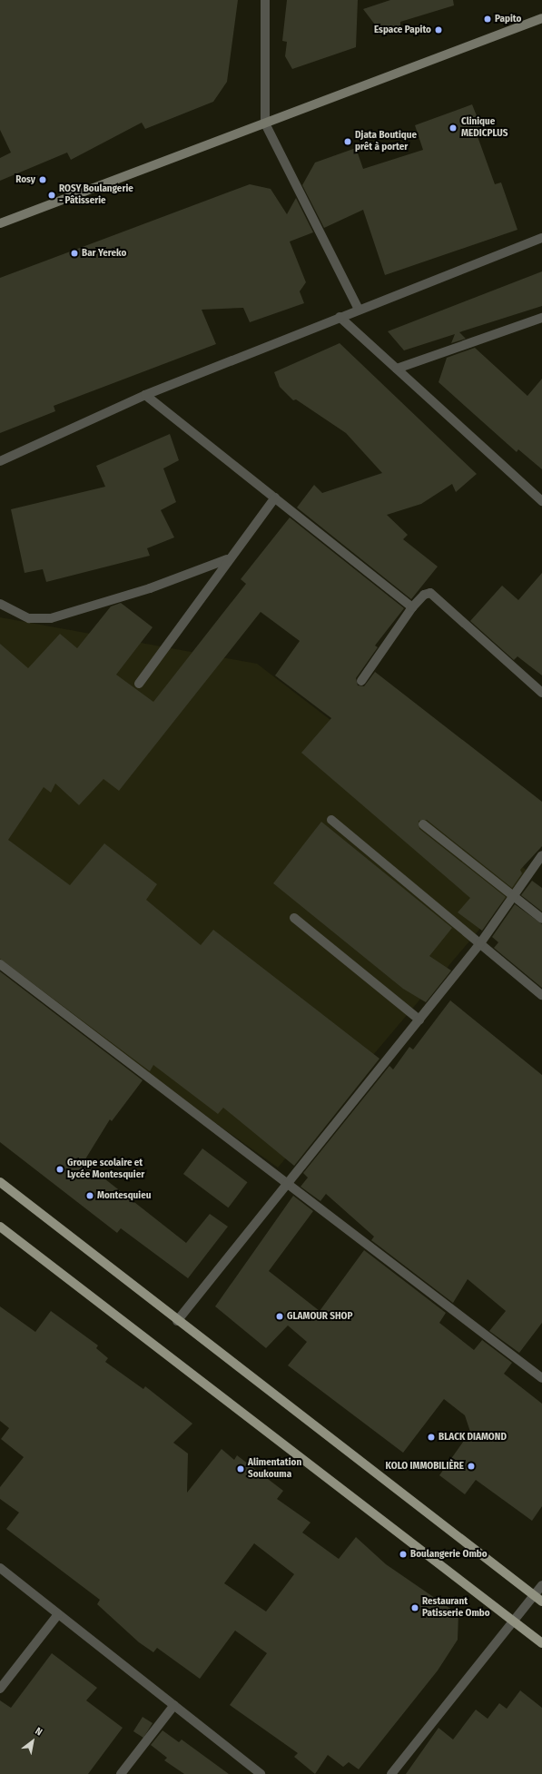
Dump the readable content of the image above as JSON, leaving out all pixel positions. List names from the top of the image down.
{
  "places": [
    "Papito",
    "Espace Papito",
    "Clinique MEDICPLUS",
    "Djata Boutique prêt à porter",
    "Rosy",
    "ROSY Boulangerie - Pâtisserie",
    "Bar Yereko",
    "Groupe scolaire et Lycée Montesquier",
    "Montesquieu",
    "GLAMOUR SHOP",
    "BLACK DIAMOND",
    "KOLO IMMOBILIÈRE",
    "Alimentation Soukouma",
    "Boulangerie Ombo",
    "Restaurant Patisserie Ombo"
  ],
  "north": "top right"
}
